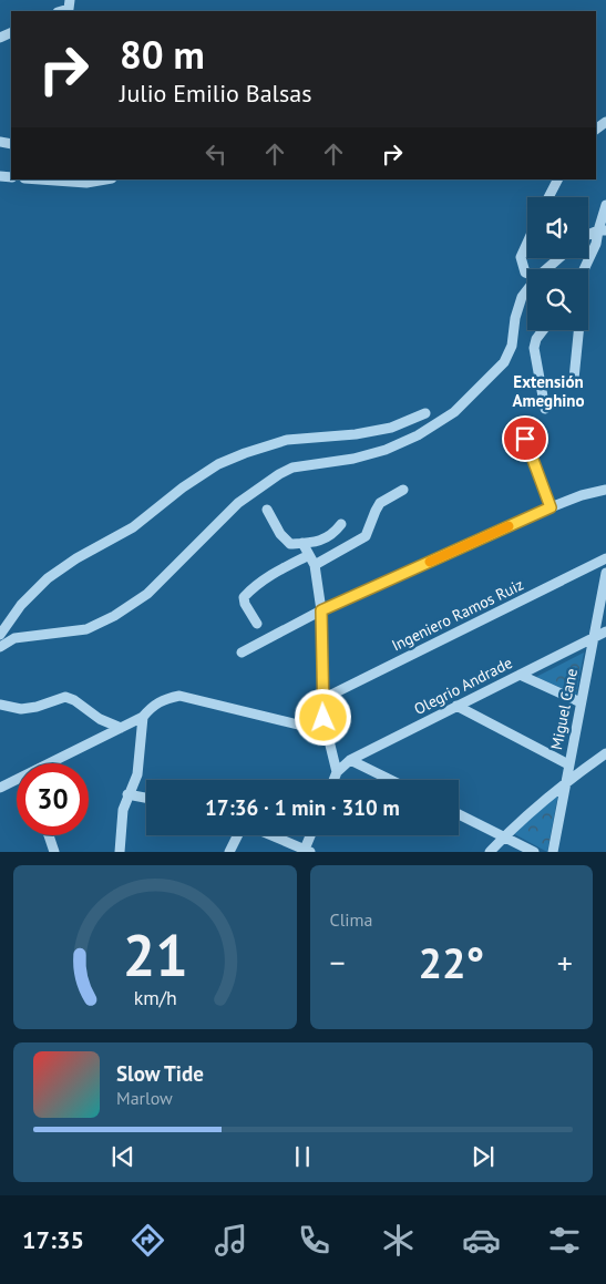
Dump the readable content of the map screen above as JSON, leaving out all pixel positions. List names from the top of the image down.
{
  "streets": {
    "street": ["Ingeniero Ramos Ruiz", "Olegrio Andrade", "Miguel Cane"]
  },
  "crossings": [
    ["Olegrio Andrade", "Miguel Cane"]
  ],
  "districts": ["Extensión Ameghino"],
  "page": {
    "turn": ["80 m", "Julio Emilio Balsas"],
    "limit": "30",
    "trip": "17:36 · 1 min · 310 m",
    "tile": "Clima",
    "heat": ["−", "22°", "+"],
    "song": ["Slow Tide", "Marlow"],
    "tabs": "17:35",
    "gauge": ["21", "km/h"]
  }
}
